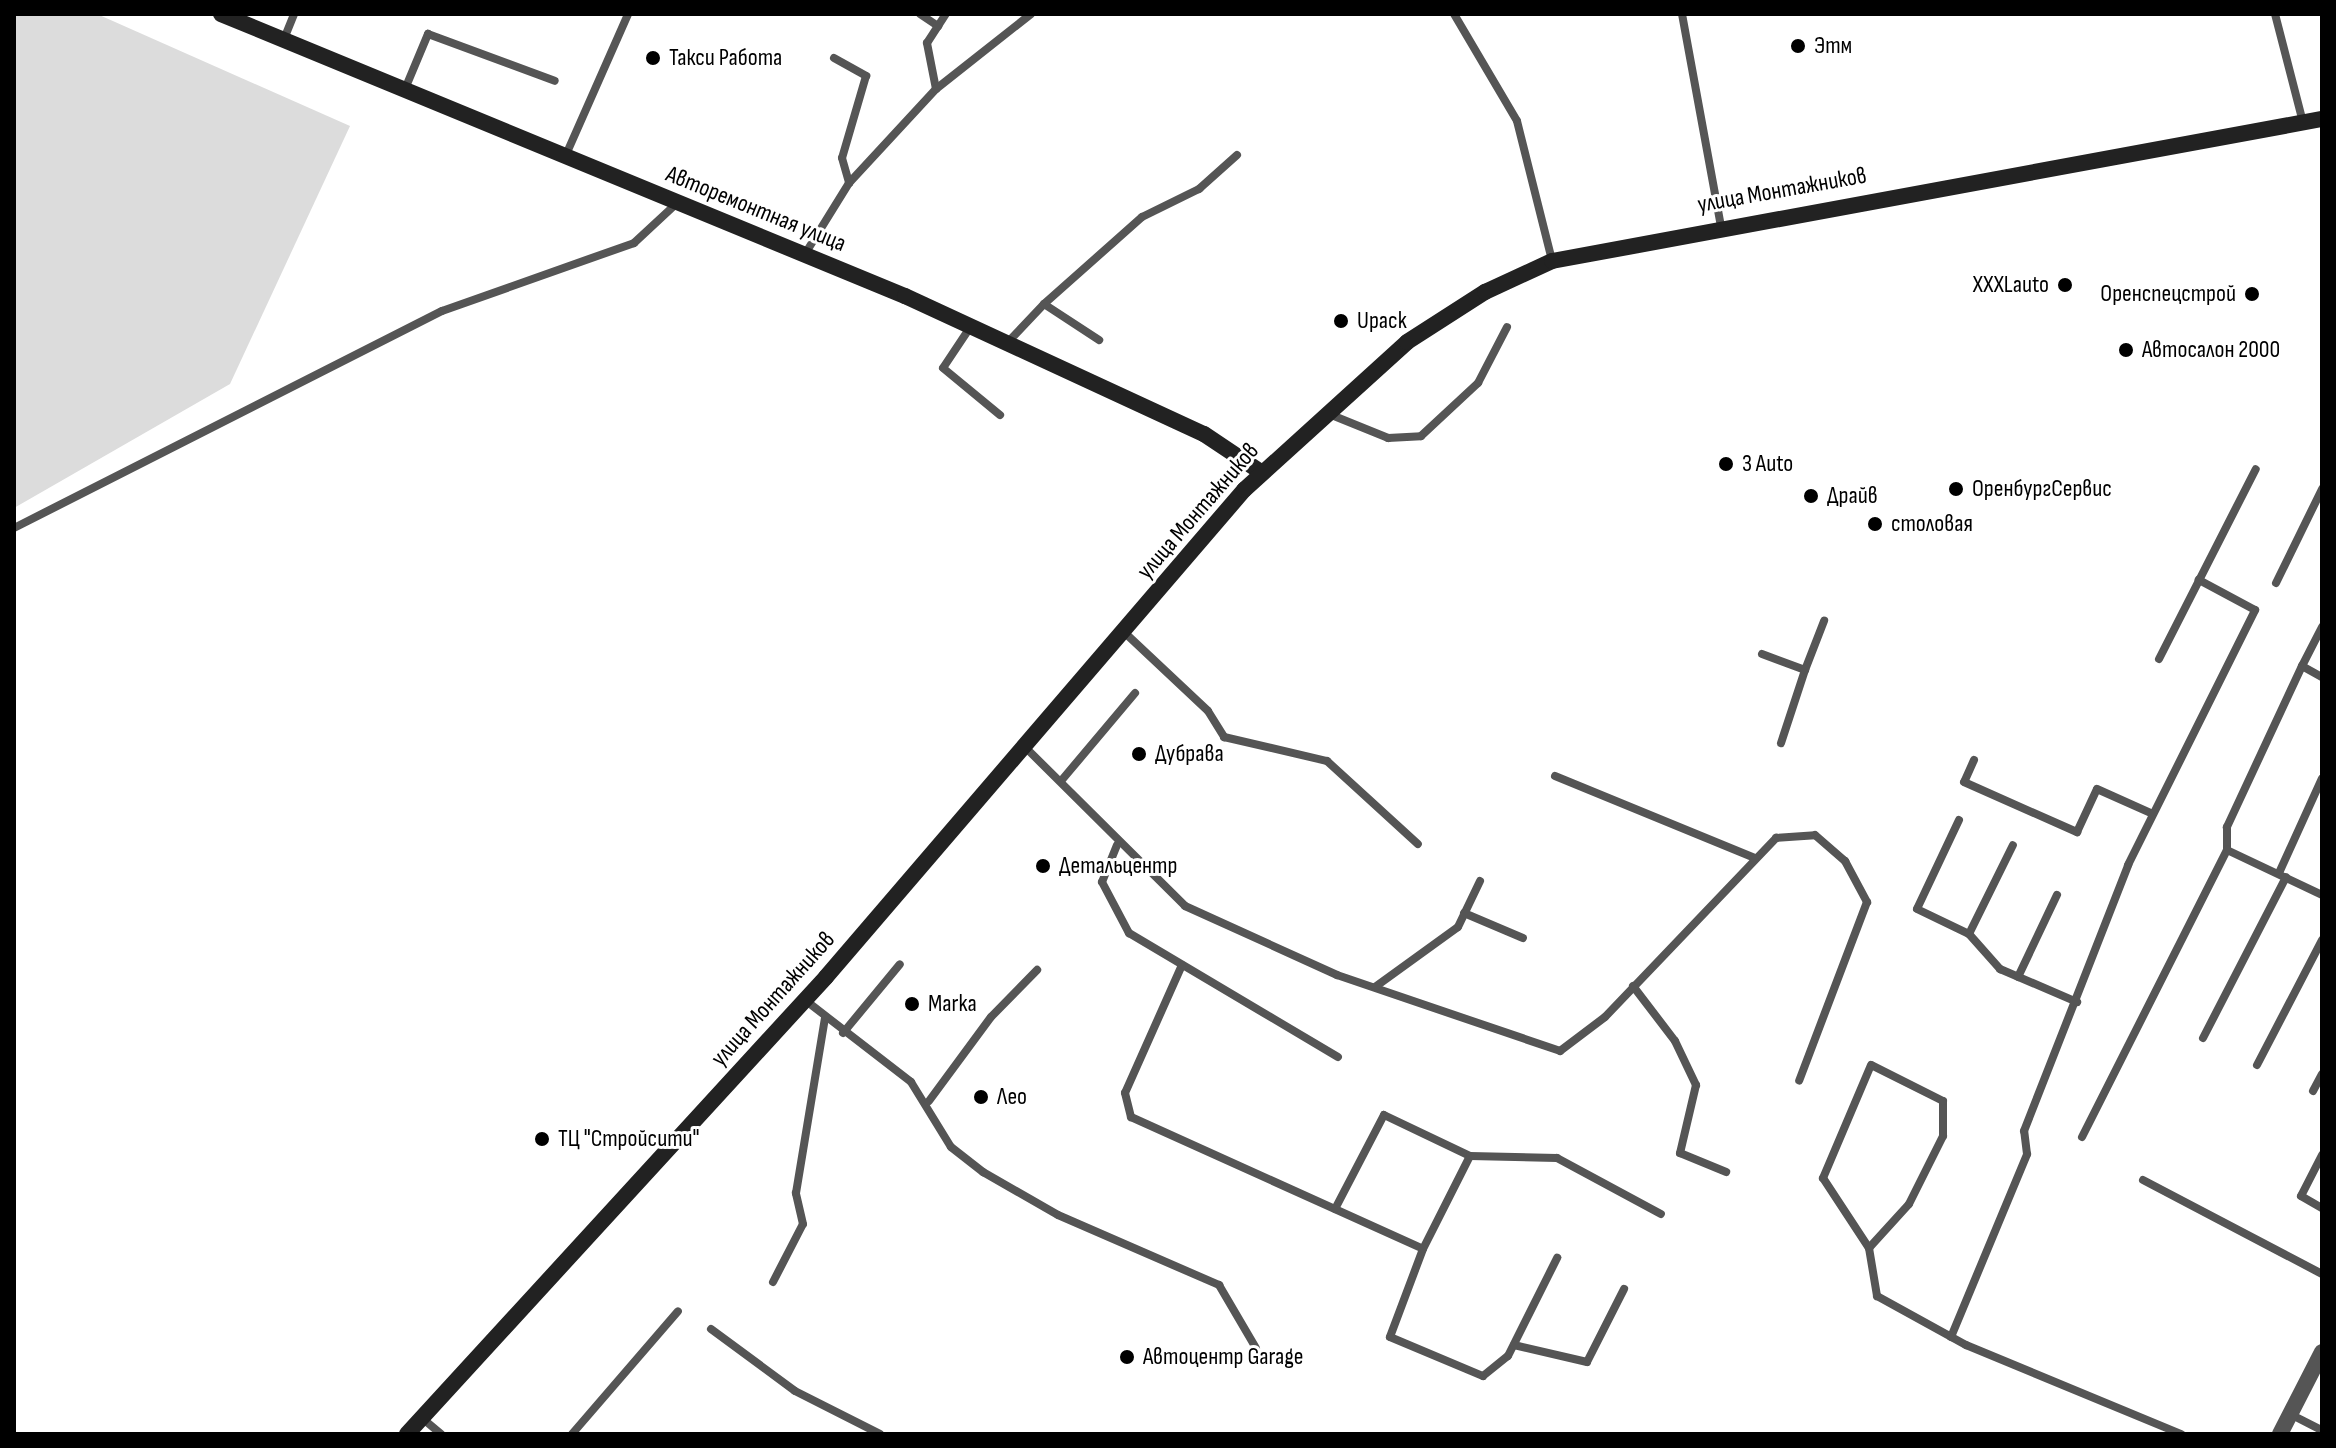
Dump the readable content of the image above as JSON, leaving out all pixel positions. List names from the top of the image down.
{
  "streets": {
    "main road": ["улица Монтажников", "Авторемонтная улица"]
  },
  "crossings": [
    ["улица Монтажников", "Авторемонтная улица"]
  ],
  "places": [
    "Этм",
    "Такси Работа",
    "XXXLauto",
    "Оренспецстрой",
    "Upack",
    "Автосалон 2000",
    "3 Auto",
    "ОренбургСервис",
    "Драйв",
    "столовая",
    "Дубрава",
    "Детальцентр",
    "Marka",
    "Лео",
    "ТЦ \"Стройсити\"",
    "Автоцентр Garage"
  ]
}
